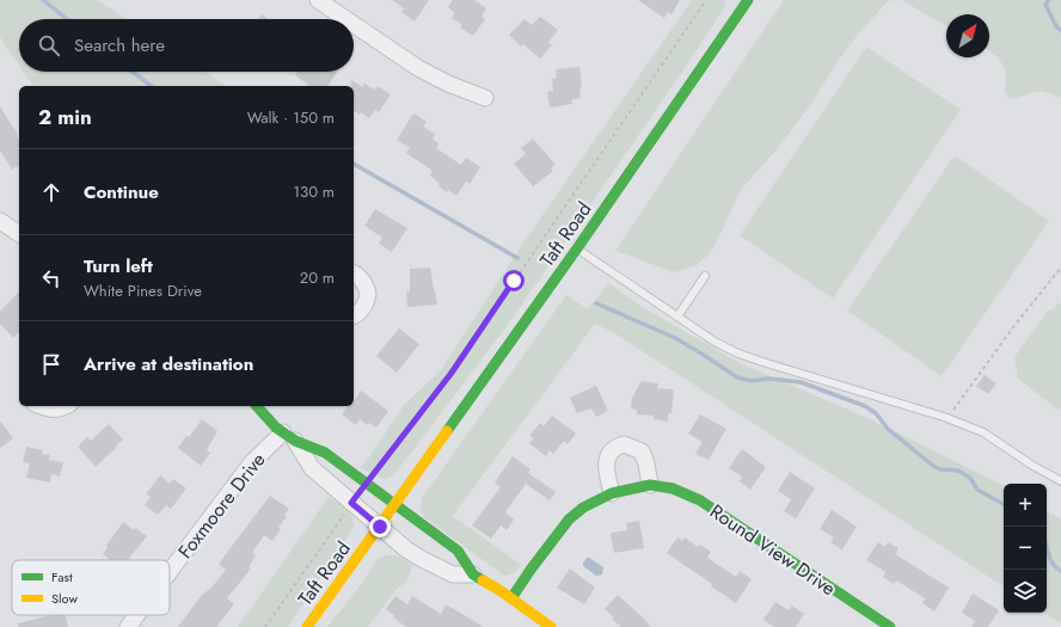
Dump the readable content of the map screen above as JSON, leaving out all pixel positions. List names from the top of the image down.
{
  "streets": {
    "street": ["Taft Road", "Foxmoore Drive", "Round View Drive"]
  },
  "legend": ["Fast", "Slow"],
  "north": "top right",
  "page": {
    "search": "Search here",
    "heading": ["2 min", "Walk · 150 m"],
    "list": [
      ["Continue", "130 m"],
      ["Turn left", "White Pines Drive", "20 m"],
      "Arrive at destination"
    ],
    "map_buttons": ["+", "−"]
  }
}
